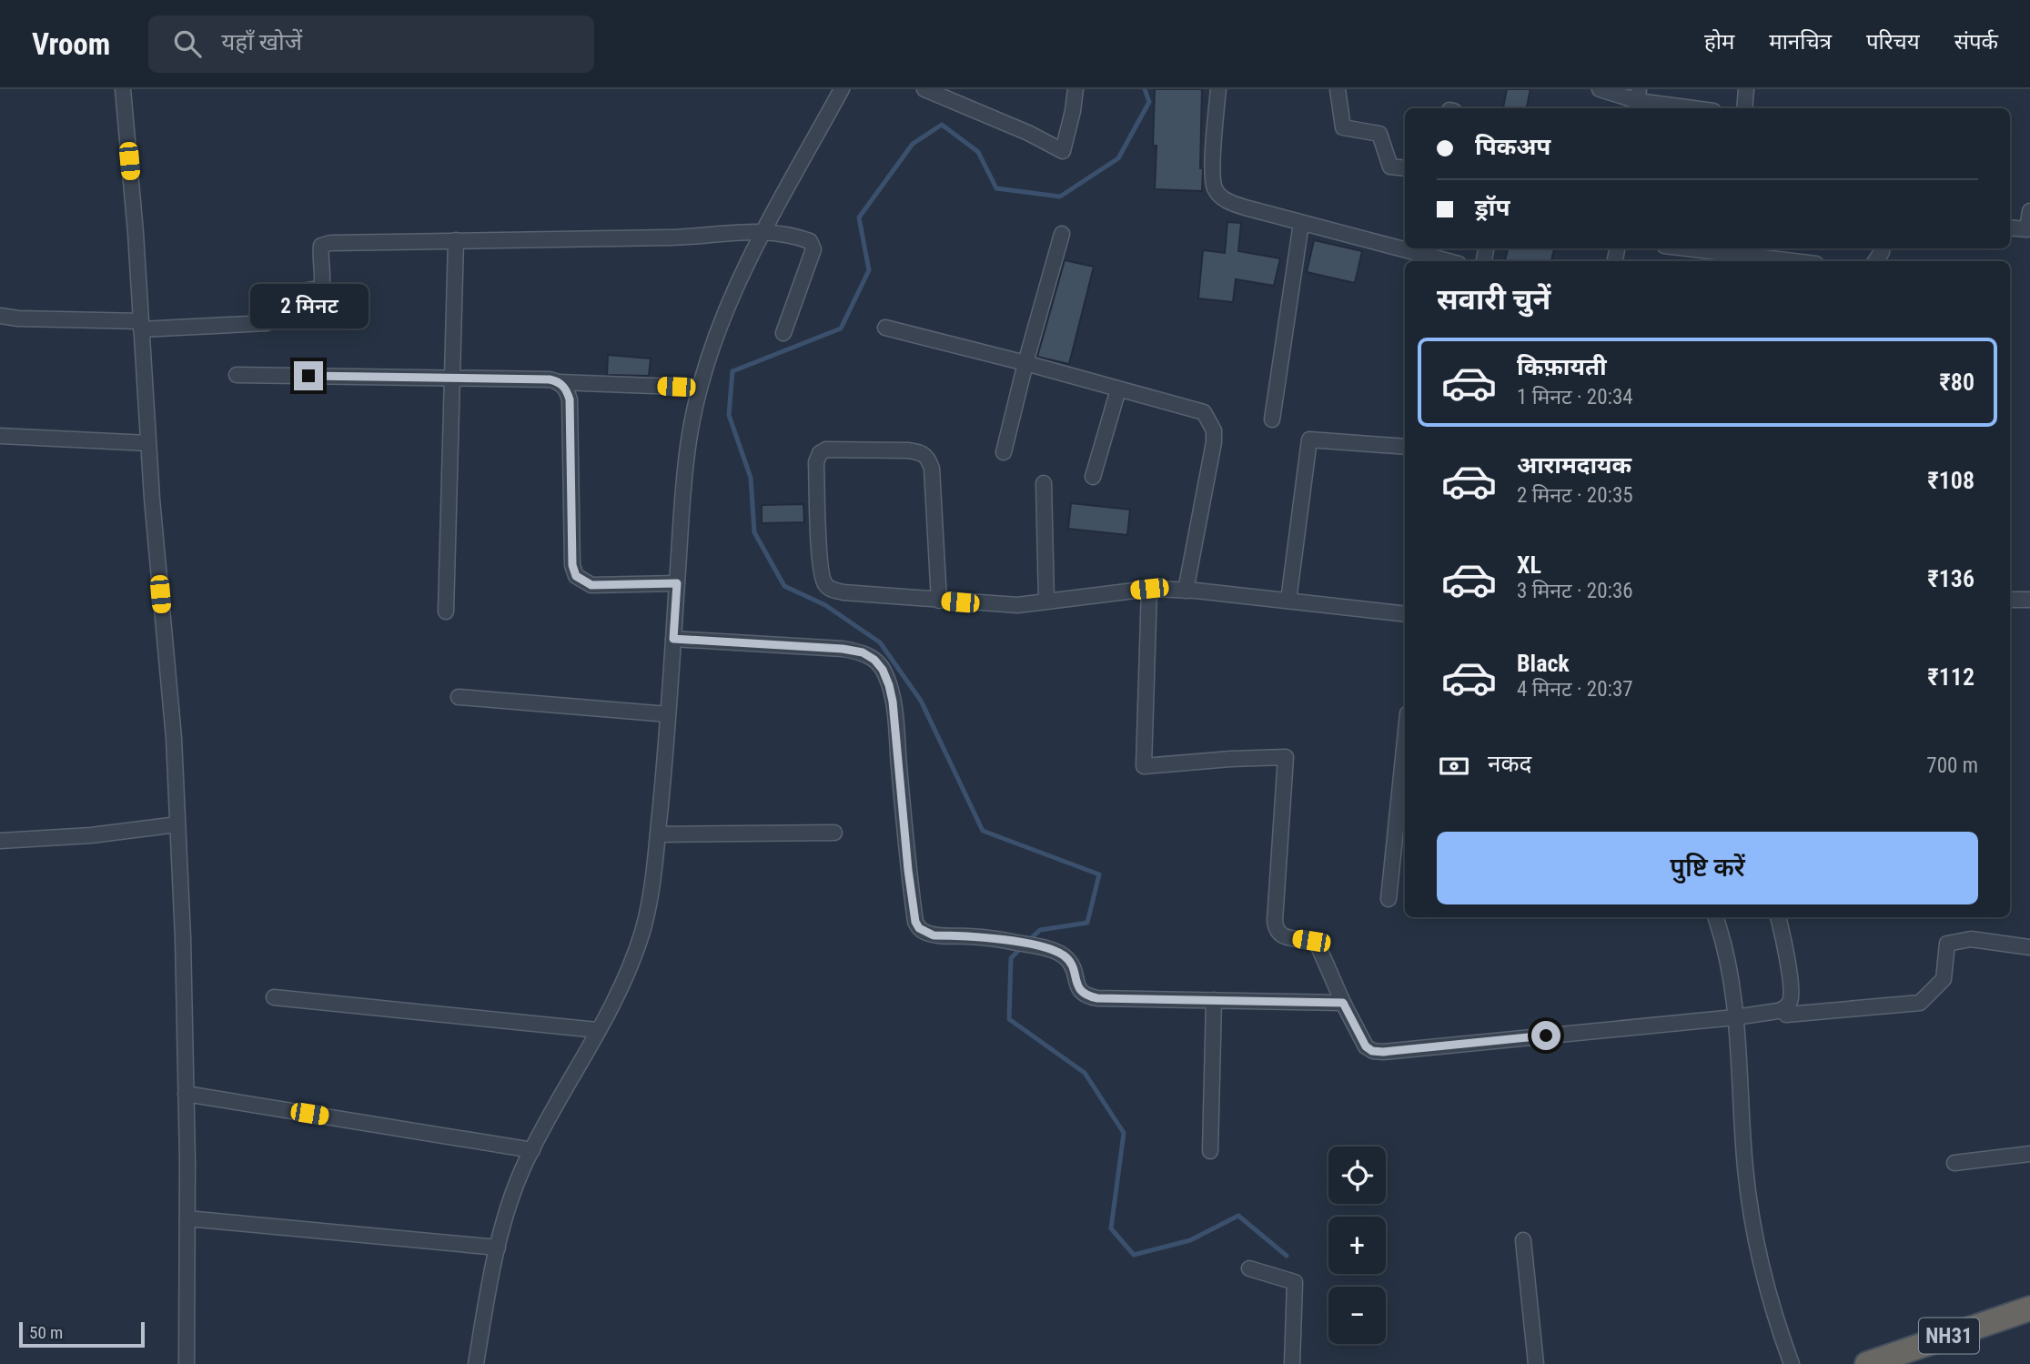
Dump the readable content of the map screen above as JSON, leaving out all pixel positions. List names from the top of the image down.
{
  "streets": {
    "highway": ["NH31"]
  },
  "scale_bar": "50 m",
  "page": {
    "header": "Vroom",
    "search": "यहाँ खोजें",
    "nav": [
      "होम",
      "मानचित्र",
      "परिचय",
      "संपर्क"
    ],
    "banner": ["पिकअप", "ड्रॉप"],
    "heading": "सवारी चुनें",
    "bubble": "2 मिनट",
    "list": [
      {
        "name": "किफ़ायती",
        "note": "1 मिनट · 20:34",
        "value": "₹80"
      },
      {
        "name": "आरामदायक",
        "note": "2 मिनट · 20:35",
        "value": "₹108"
      },
      {
        "name": "XL",
        "note": "3 मिनट · 20:36",
        "value": "₹136"
      },
      {
        "name": "Black",
        "note": "4 मिनट · 20:37",
        "value": "₹112"
      }
    ],
    "pay": ["नकद", "700 m"],
    "buttons": "पुष्टि करें",
    "map_buttons": ["+", "−"],
    "scale": "50 m"
  }
}
